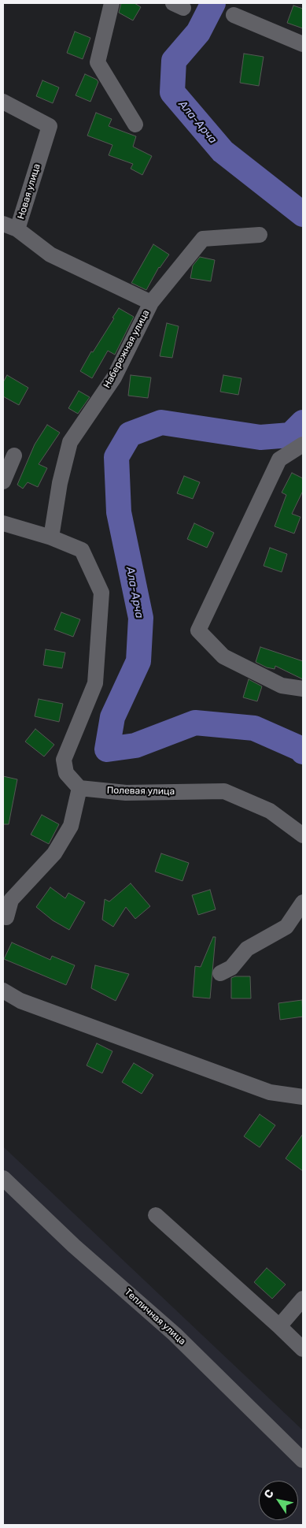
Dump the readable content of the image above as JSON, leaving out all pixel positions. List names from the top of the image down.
{
  "streets": {
    "street": [
      "Новая улица",
      "Набережная улица",
      "Полевая улица",
      "Тепличная улица"
    ]
  },
  "crossings": [
    ["Новая улица", "Набережная улица"]
  ],
  "water": ["Ала-Арча"],
  "north": "top left"
}
